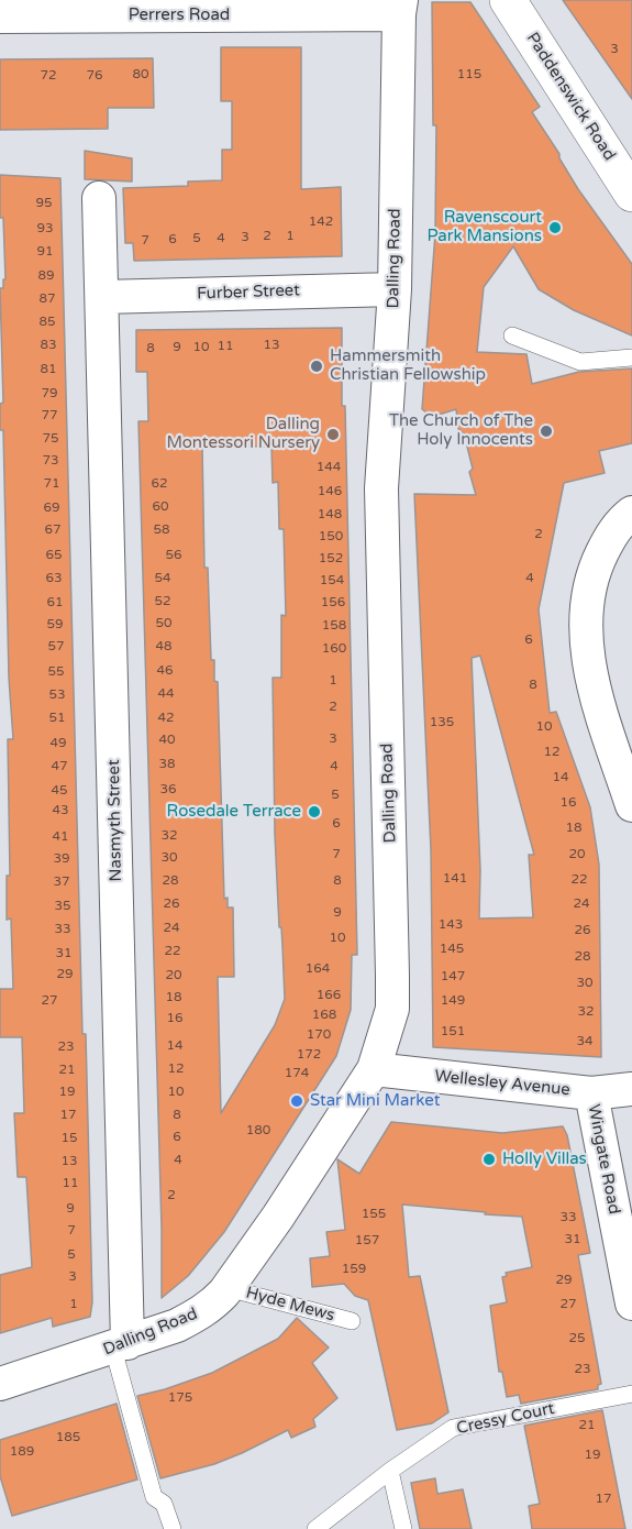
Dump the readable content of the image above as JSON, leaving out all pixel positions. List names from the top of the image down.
{
  "streets": {
    "main road": ["Paddenswick Road"],
    "street": [
      "Perrers Road",
      "Dalling Road",
      "Furber Street",
      "Nasmyth Street",
      "Wellesley Avenue",
      "Wingate Road"
    ],
    "lane": ["Hyde Mews", "Cressy Court"]
  },
  "crossings": [
    ["Perrers Road", "Dalling Road"],
    ["Dalling Road", "Furber Street"],
    ["Dalling Road", "Nasmyth Street"],
    ["Dalling Road", "Wellesley Avenue"],
    ["Dalling Road", "Hyde Mews"],
    ["Furber Street", "Nasmyth Street"],
    ["Wellesley Avenue", "Wingate Road"]
  ],
  "places": [
    "Ravenscourt Park Mansions",
    "Hammersmith Christian Fellowship",
    "The Church of The Holy Innocents",
    "Dalling Montessori Nursery",
    "Rosedale Terrace",
    "Star Mini Market",
    "Holly Villas"
  ],
  "house_numbers": [
    "3",
    "80",
    "115",
    "72",
    "76",
    "95",
    "142",
    "93",
    "2",
    "1",
    "3",
    "5",
    "4",
    "6",
    "7",
    "91",
    "89",
    "87",
    "85",
    "83",
    "13",
    "11",
    "9",
    "10",
    "8",
    "81",
    "79",
    "77",
    "75",
    "73",
    "144",
    "71",
    "62",
    "146",
    "60",
    "69",
    "148",
    "67",
    "58",
    "2",
    "150",
    "65",
    "56",
    "152",
    "63",
    "54",
    "4",
    "154",
    "52",
    "61",
    "156",
    "50",
    "59",
    "158",
    "6",
    "57",
    "48",
    "160",
    "46",
    "55",
    "1",
    "8",
    "44",
    "53",
    "2",
    "51",
    "42",
    "135",
    "10",
    "3",
    "40",
    "49",
    "12",
    "38",
    "47",
    "4",
    "14",
    "36",
    "45",
    "5",
    "16",
    "43",
    "6",
    "18",
    "32",
    "41",
    "7",
    "20",
    "30",
    "39",
    "141",
    "22",
    "28",
    "8",
    "37",
    "26",
    "24",
    "35",
    "9",
    "143",
    "24",
    "33",
    "26",
    "10",
    "145",
    "22",
    "31",
    "28",
    "164",
    "29",
    "20",
    "147",
    "30",
    "166",
    "18",
    "27",
    "149",
    "32",
    "168",
    "16",
    "151",
    "170",
    "34",
    "14",
    "23",
    "172",
    "12",
    "21",
    "174",
    "19",
    "10",
    "17",
    "8",
    "180",
    "6",
    "15",
    "4",
    "13",
    "11",
    "2",
    "9",
    "155",
    "33",
    "7",
    "31",
    "157",
    "5",
    "159",
    "3",
    "29",
    "1",
    "27",
    "25",
    "23",
    "175",
    "21",
    "185",
    "189",
    "19",
    "17"
  ]
}
